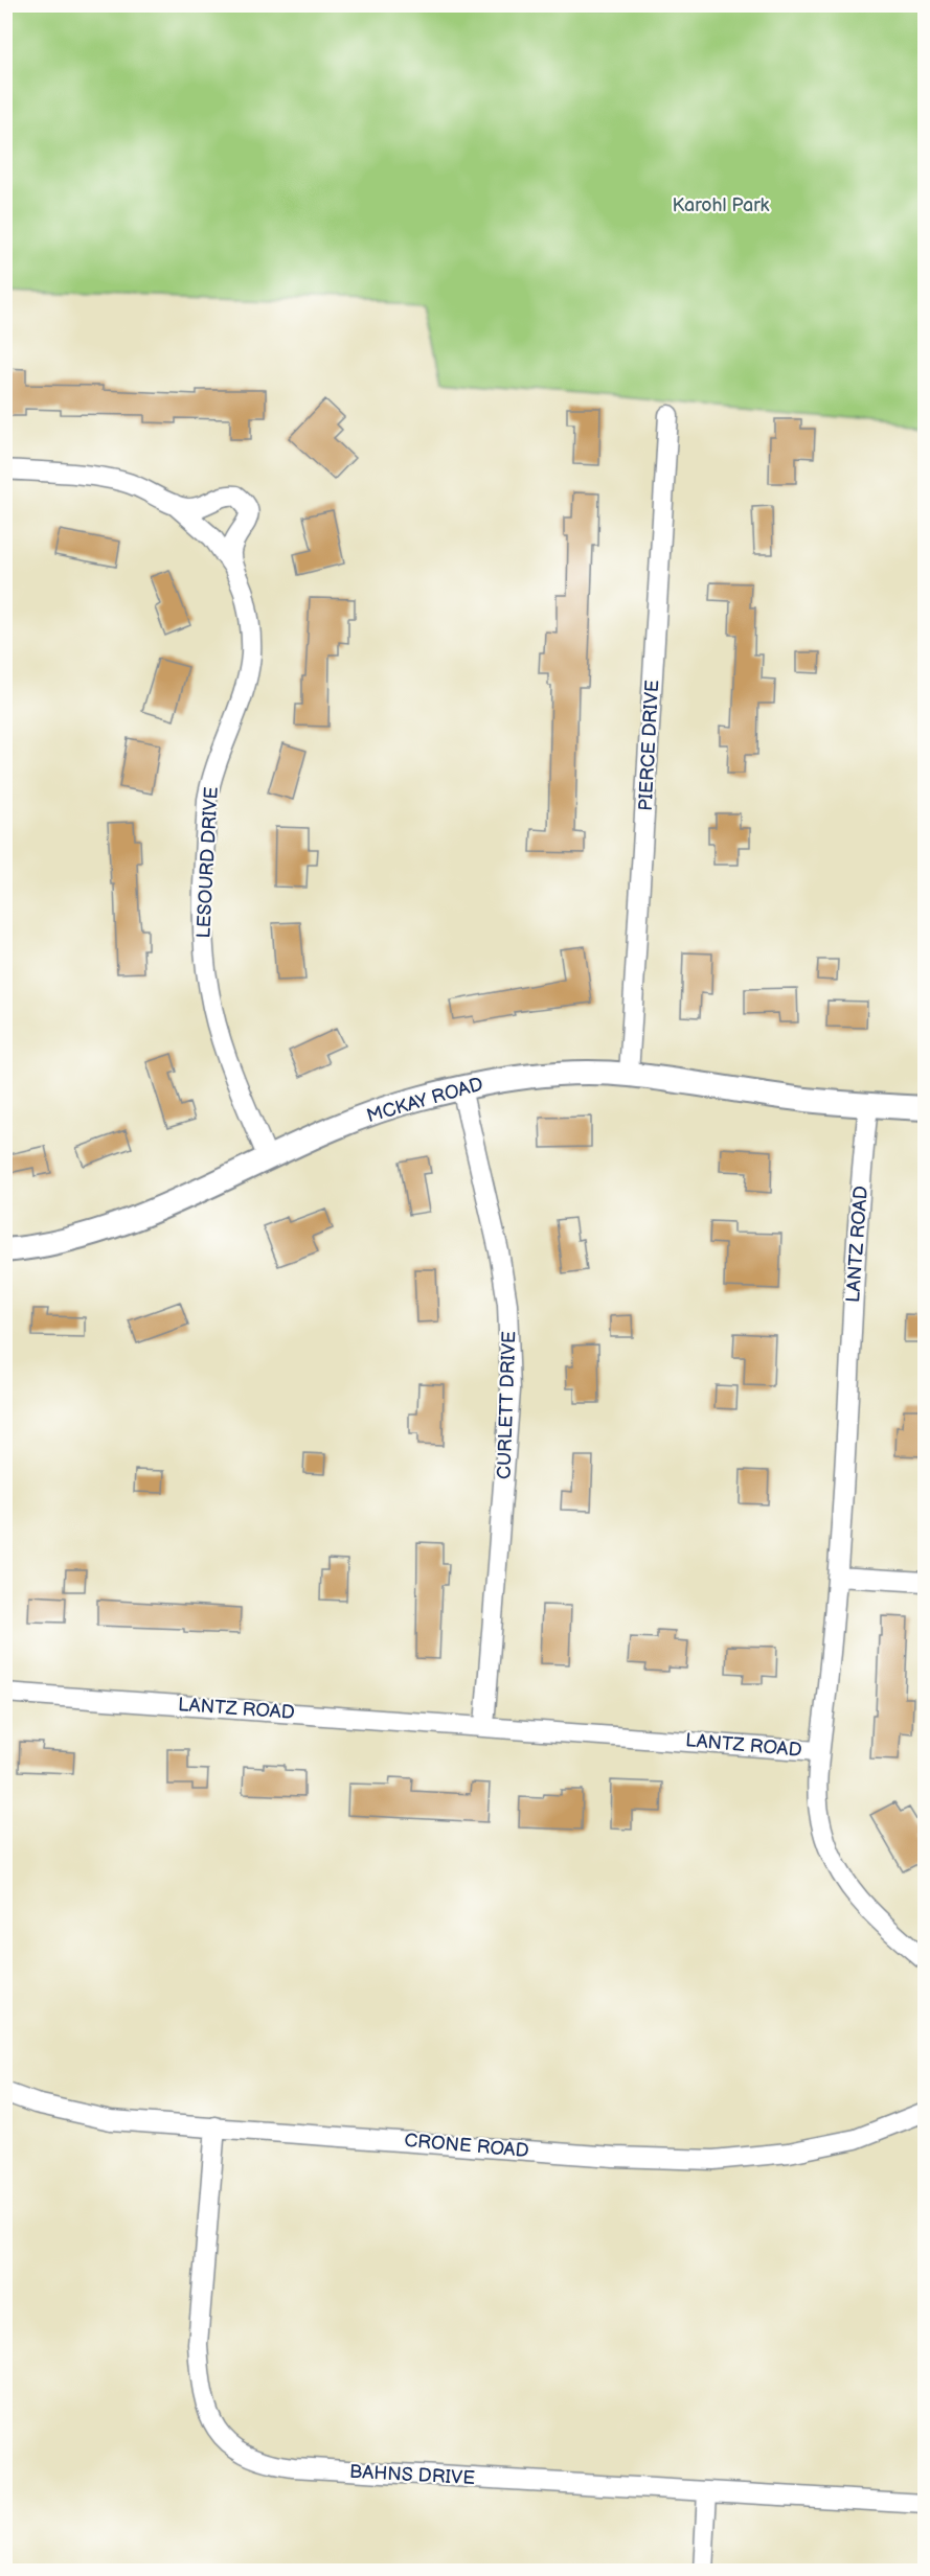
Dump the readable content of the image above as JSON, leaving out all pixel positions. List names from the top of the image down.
{
  "streets": {
    "street": [
      "PIERCE DRIVE",
      "LESOURD DRIVE",
      "MCKAY ROAD",
      "LANTZ ROAD",
      "CURLETT DRIVE",
      "CRONE ROAD",
      "BAHNS DRIVE"
    ]
  },
  "crossings": [
    ["PIERCE DRIVE", "MCKAY ROAD"],
    ["LESOURD DRIVE", "MCKAY ROAD"],
    ["MCKAY ROAD", "LANTZ ROAD"],
    ["MCKAY ROAD", "CURLETT DRIVE"],
    ["LANTZ ROAD", "CURLETT DRIVE"],
    ["CRONE ROAD", "BAHNS DRIVE"]
  ],
  "parks": ["Karohl Park"]
}
